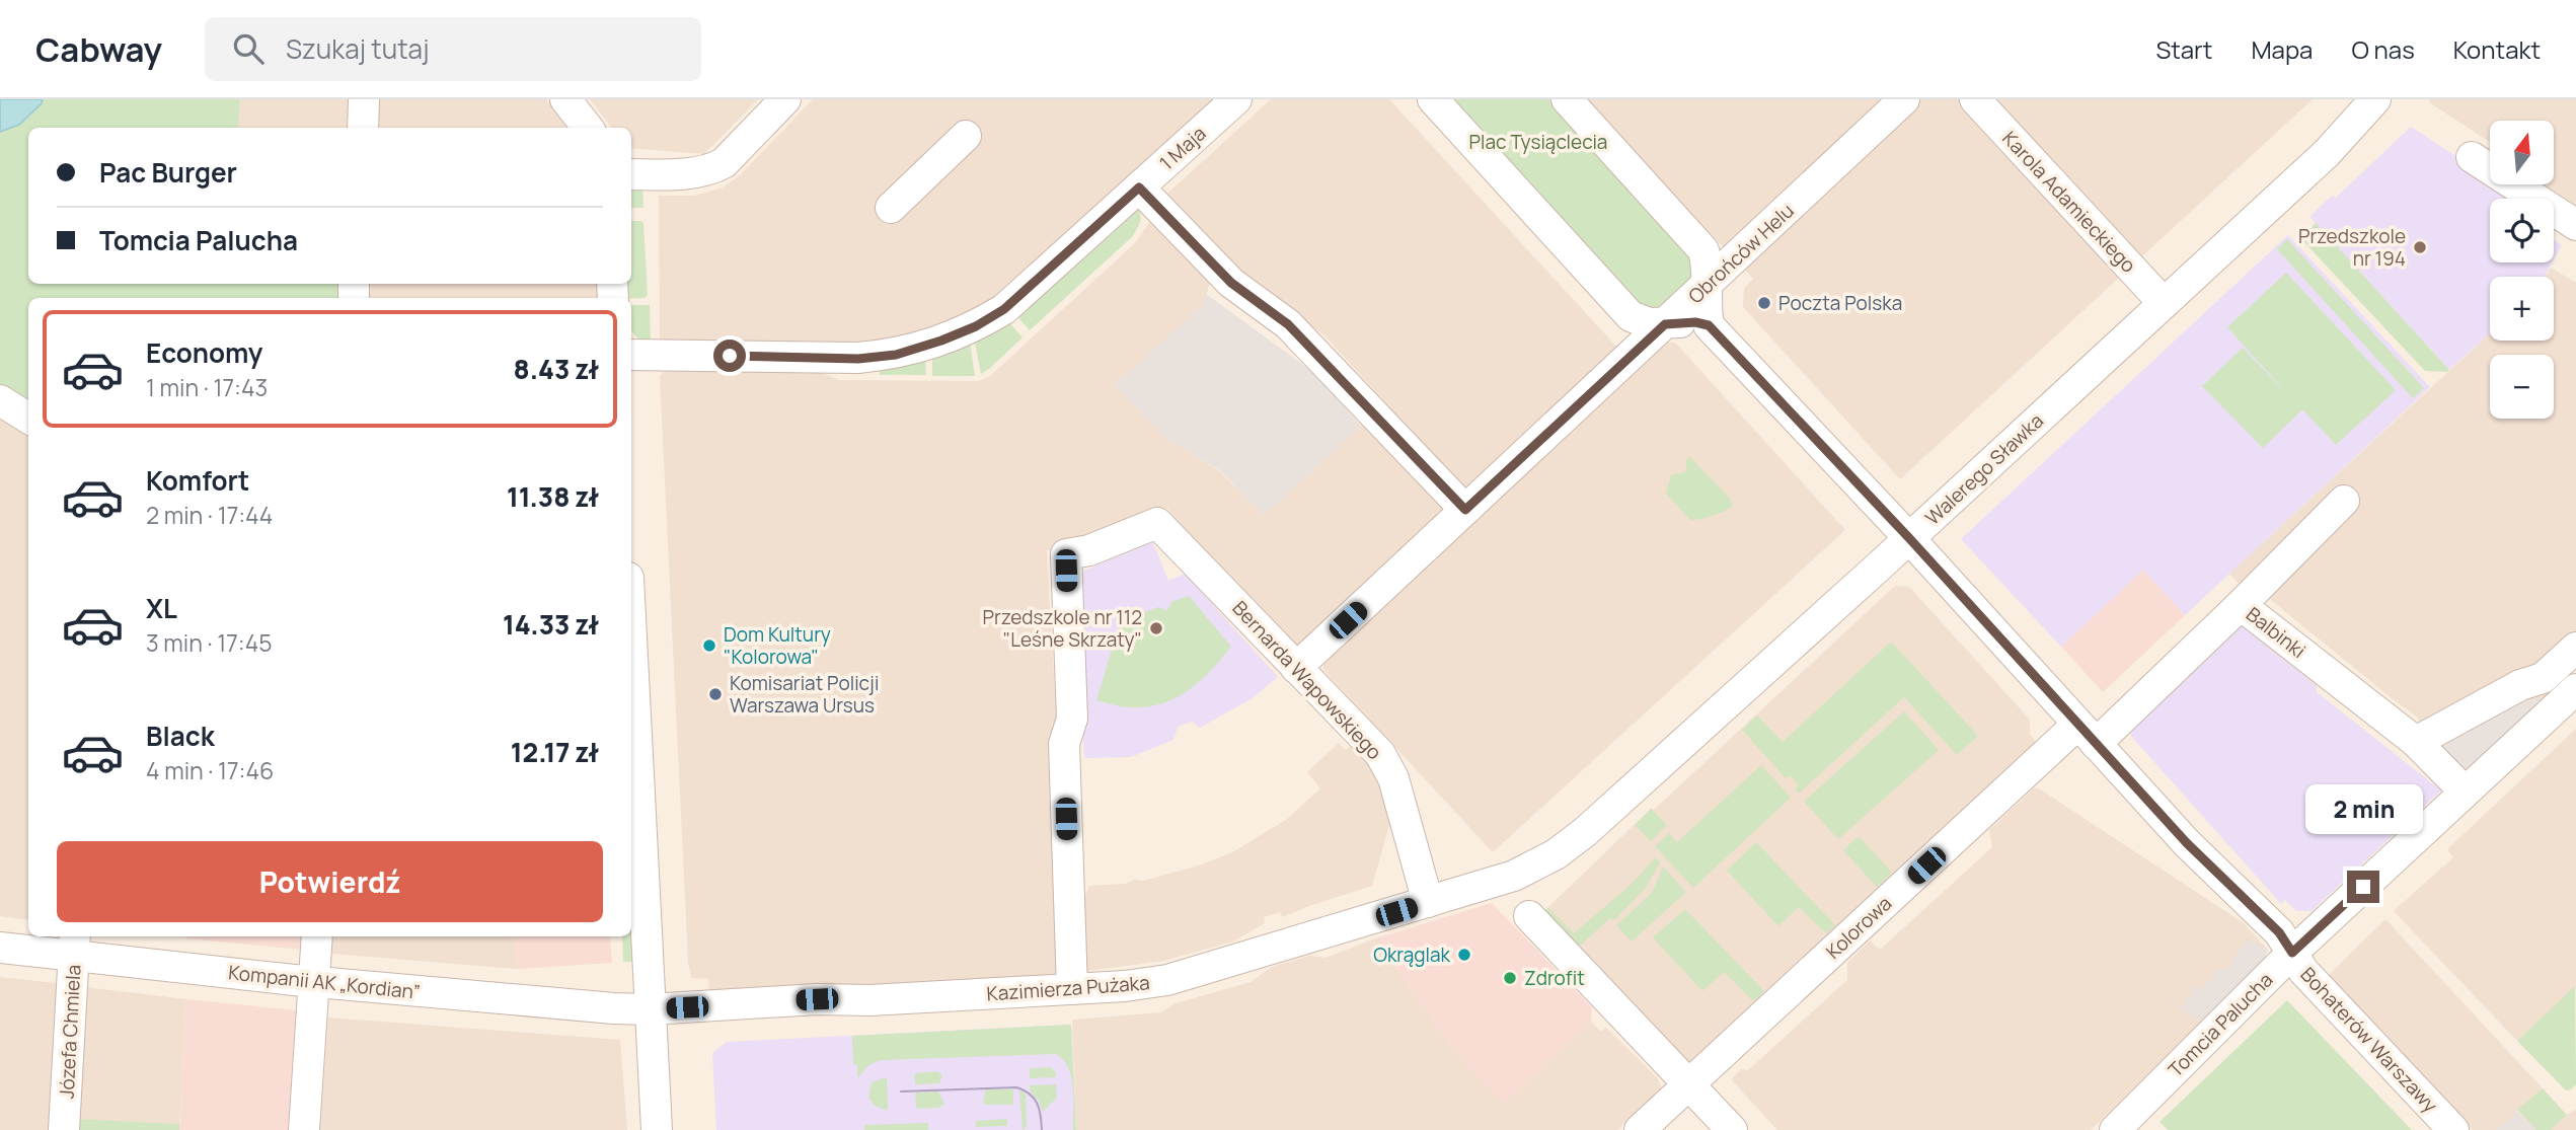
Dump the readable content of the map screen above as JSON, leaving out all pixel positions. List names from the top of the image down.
{
  "streets": {
    "street": [
      "1 Maja",
      "Karola Adamieckiego",
      "Obrońców Helu",
      "Walerego Sławka",
      "Balbinki",
      "Bernarda Wapowskiego",
      "Kolorowa",
      "Kompanii AK „Kordian”",
      "Kazimierza Pużaka",
      "Tomcia Palucha",
      "Józefa Chmiela",
      "Bohaterów Warszawy"
    ]
  },
  "crossings": [
    ["Karola Adamieckiego", "Walerego Sławka"],
    ["Obrońców Helu", "Bernarda Wapowskiego"],
    ["Walerego Sławka", "Kazimierza Pużaka"],
    ["Walerego Sławka", "Bohaterów Warszawy"],
    ["Balbinki", "Kolorowa"],
    ["Balbinki", "Tomcia Palucha"],
    ["Balbinki", "Bohaterów Warszawy"],
    ["Bernarda Wapowskiego", "Kazimierza Pużaka"],
    ["Kolorowa", "Bohaterów Warszawy"],
    ["Kompanii AK „Kordian”", "Kazimierza Pużaka"],
    ["Kompanii AK „Kordian”", "Józefa Chmiela"],
    ["Tomcia Palucha", "Bohaterów Warszawy"]
  ],
  "parks": ["Plac Tysiąclecia"],
  "places": [
    "Przedszkole nr 194",
    "Poczta Polska",
    "Przedszkole nr 112 \"Leśne Skrzaty\"",
    "Dom Kultury \"Kolorowa\"",
    "Komisariat Policji Warszawa Ursus",
    "Okrąglak",
    "Zdrofit"
  ],
  "north": "top",
  "page": {
    "header": "Cabway",
    "search": "Szukaj tutaj",
    "nav": [
      "Start",
      "Mapa",
      "O nas",
      "Kontakt"
    ],
    "map_buttons": ["+", "−"],
    "banner": ["Pac Burger", "Tomcia Palucha"],
    "list": [
      {
        "name": "Economy",
        "note": "1 min · 17:43",
        "value": "8.43 zł"
      },
      {
        "name": "Komfort",
        "note": "2 min · 17:44",
        "value": "11.38 zł"
      },
      {
        "name": "XL",
        "note": "3 min · 17:45",
        "value": "14.33 zł"
      },
      {
        "name": "Black",
        "note": "4 min · 17:46",
        "value": "12.17 zł"
      }
    ],
    "bubble": "2 min",
    "buttons": "Potwierdź"
  }
}
